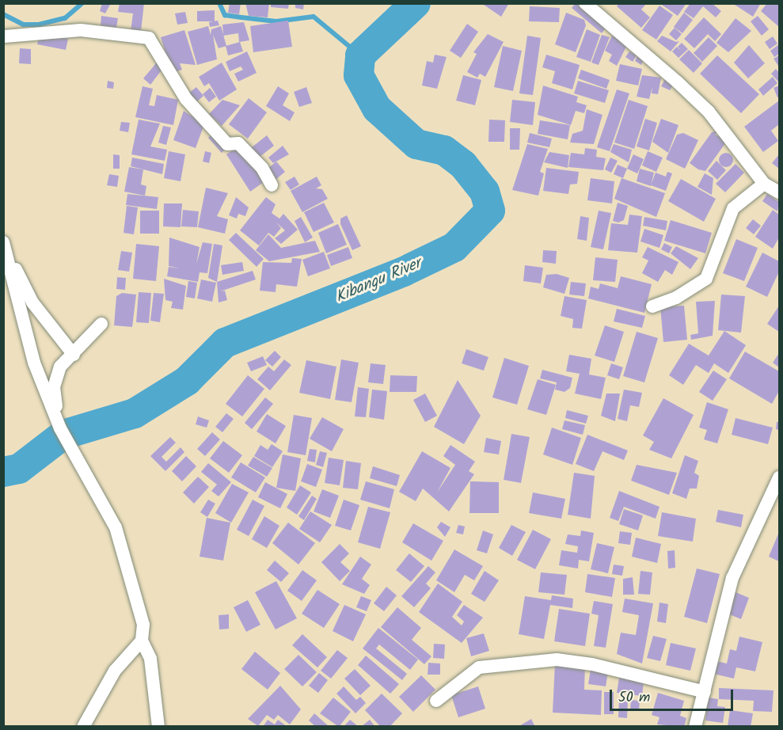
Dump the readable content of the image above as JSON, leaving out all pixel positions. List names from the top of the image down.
{
  "water": ["Kibangu River"],
  "scale_bar": "50 m"
}
